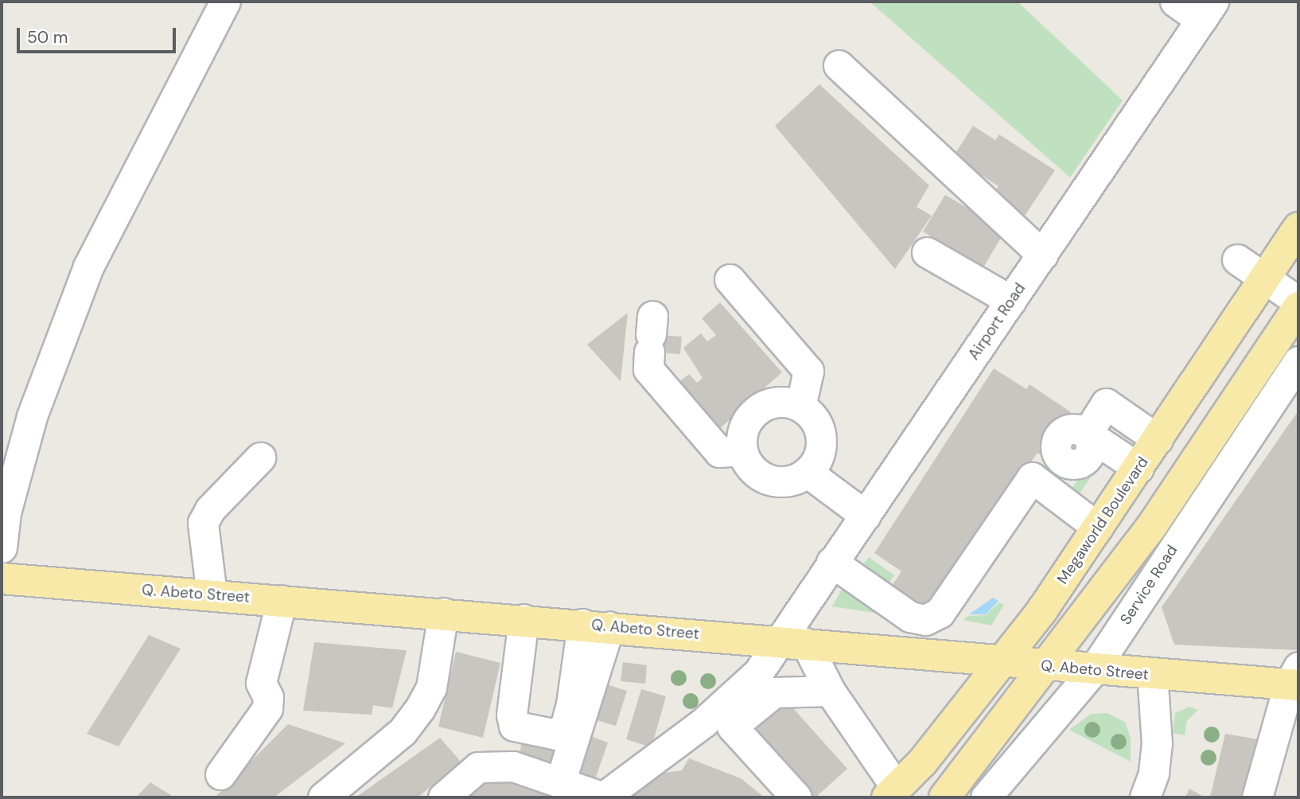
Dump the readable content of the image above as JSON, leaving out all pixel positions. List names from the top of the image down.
{
  "streets": {
    "main road": ["Megaworld Boulevard", "Q. Abeto Street"],
    "street": ["Airport Road", "Service Road"]
  },
  "crossings": [
    ["Airport Road", "Q. Abeto Street"],
    ["Megaworld Boulevard", "Q. Abeto Street"],
    ["Service Road", "Q. Abeto Street"]
  ],
  "scale_bar": "50 m"
}
